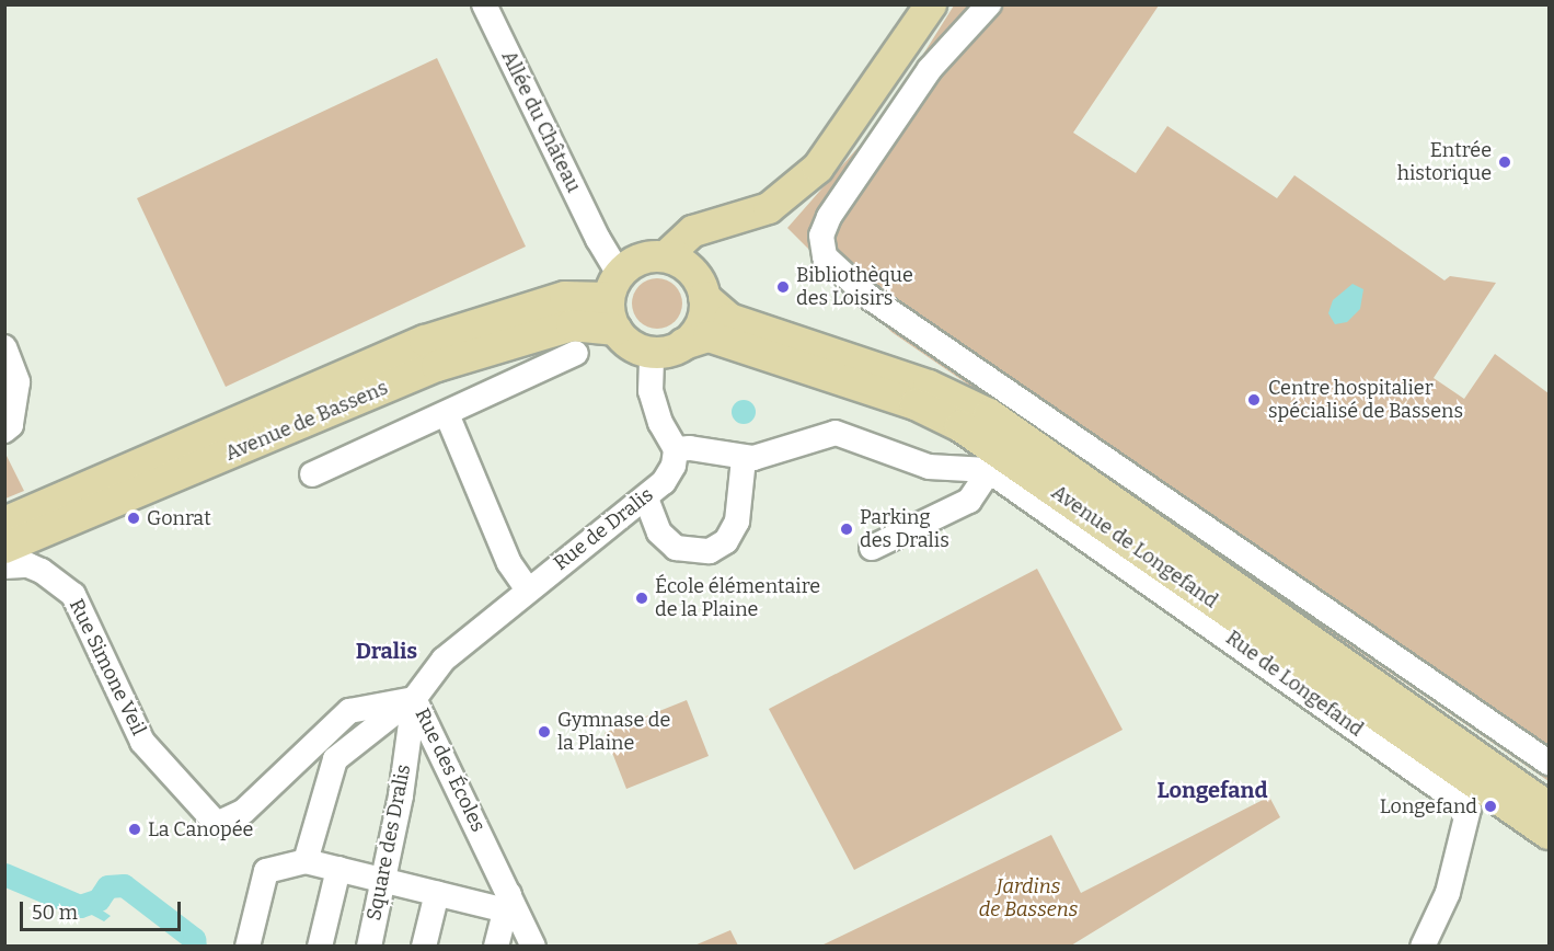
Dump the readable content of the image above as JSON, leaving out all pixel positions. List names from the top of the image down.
{
  "streets": {
    "main road": ["Avenue de Bassens", "Avenue de Longefand"],
    "street": [
      "Allée du Château",
      "Rue de Dralis",
      "Rue Simone Veil",
      "Rue de Longefand",
      "Rue des Écoles",
      "Square des Dralis"
    ]
  },
  "crossings": [
    ["Allée du Château", "Avenue de Bassens"],
    ["Allée du Château", "Avenue de Longefand"],
    ["Avenue de Bassens", "Avenue de Longefand"],
    ["Rue de Dralis", "Rue des Écoles"],
    ["Rue Simone Veil", "Rue des Écoles"],
    ["Rue Simone Veil", "Square des Dralis"],
    ["Rue des Écoles", "Square des Dralis"]
  ],
  "districts": ["Dralis", "Longefand"],
  "parks": ["Jardins de Bassens"],
  "places": [
    "Entrée historique",
    "Bibliothèque des Loisirs",
    "Centre hospitalier spécialisé de Bassens",
    "Gonrat",
    "Parking des Dralis",
    "École élémentaire de la Plaine",
    "Gymnase de la Plaine",
    "Longefand",
    "La Canopée"
  ],
  "scale_bar": "50 m"
}
